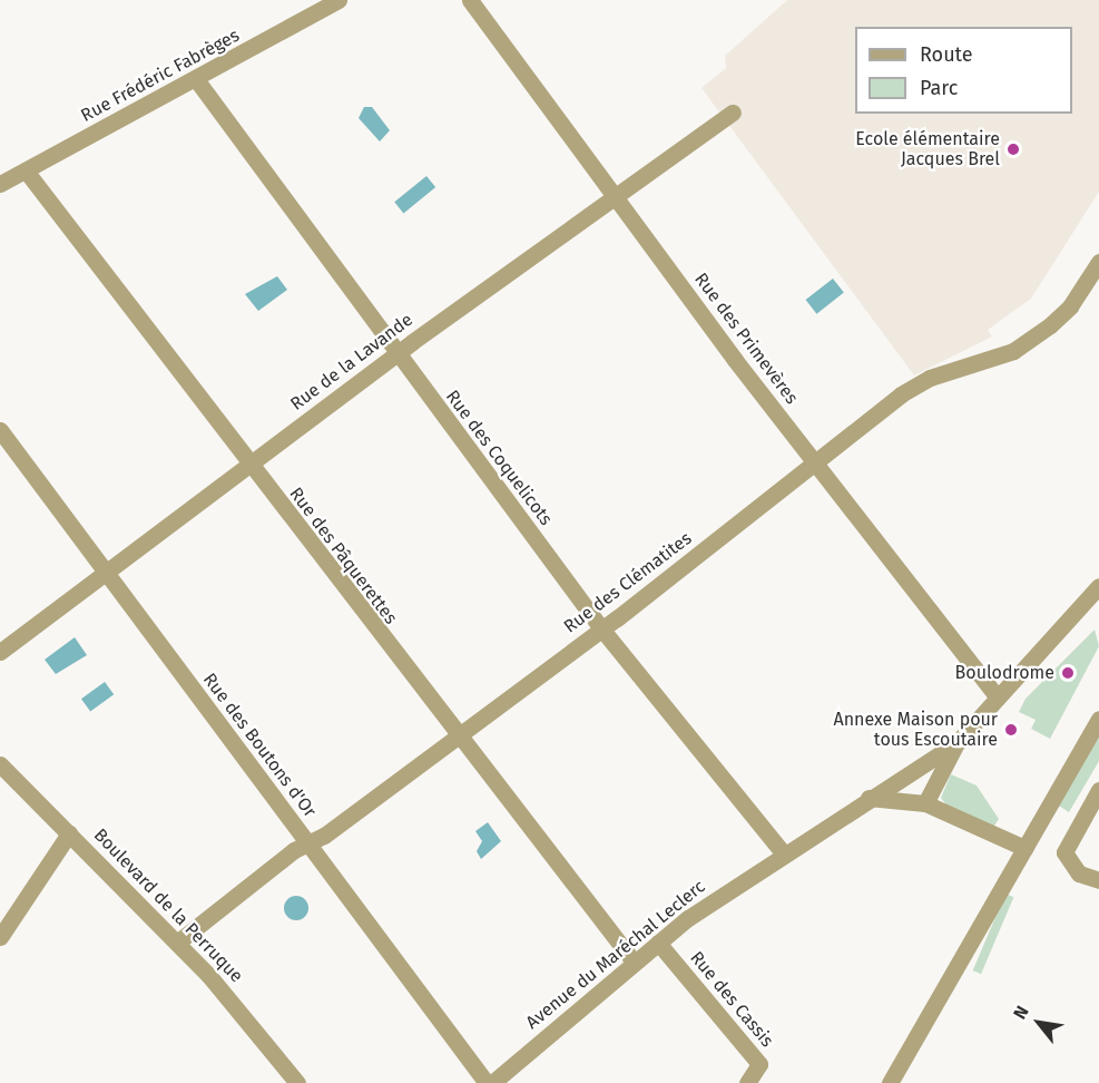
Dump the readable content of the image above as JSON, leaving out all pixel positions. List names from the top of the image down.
{
  "streets": {
    "street": [
      "Rue Frédéric Fabrèges",
      "Rue des Primevères",
      "Rue de la Lavande",
      "Rue des Coquelicots",
      "Rue des Pâquerettes",
      "Rue des Clématites",
      "Rue des Boutons d'Or",
      "Boulevard de la Perruque",
      "Avenue du Maréchal Leclerc",
      "Rue des Cassis"
    ]
  },
  "crossings": [
    ["Rue Frédéric Fabrèges", "Rue des Coquelicots"],
    ["Rue Frédéric Fabrèges", "Rue des Pâquerettes"],
    ["Rue des Primevères", "Rue de la Lavande"],
    ["Rue des Primevères", "Rue des Clématites"],
    ["Rue des Primevères", "Avenue du Maréchal Leclerc"],
    ["Rue de la Lavande", "Rue des Coquelicots"],
    ["Rue de la Lavande", "Rue des Pâquerettes"],
    ["Rue de la Lavande", "Rue des Boutons d'Or"],
    ["Rue des Coquelicots", "Rue des Clématites"],
    ["Rue des Coquelicots", "Avenue du Maréchal Leclerc"],
    ["Rue des Pâquerettes", "Rue des Clématites"],
    ["Rue des Pâquerettes", "Avenue du Maréchal Leclerc"],
    ["Rue des Clématites", "Rue des Boutons d'Or"],
    ["Rue des Clématites", "Boulevard de la Perruque"],
    ["Avenue du Maréchal Leclerc", "Rue des Cassis"]
  ],
  "places": ["Ecole élémentaire Jacques Brel", "Boulodrome", "Annexe Maison pour tous Escoutaire"],
  "legend": ["Route", "Parc"],
  "north": "top left"
}
